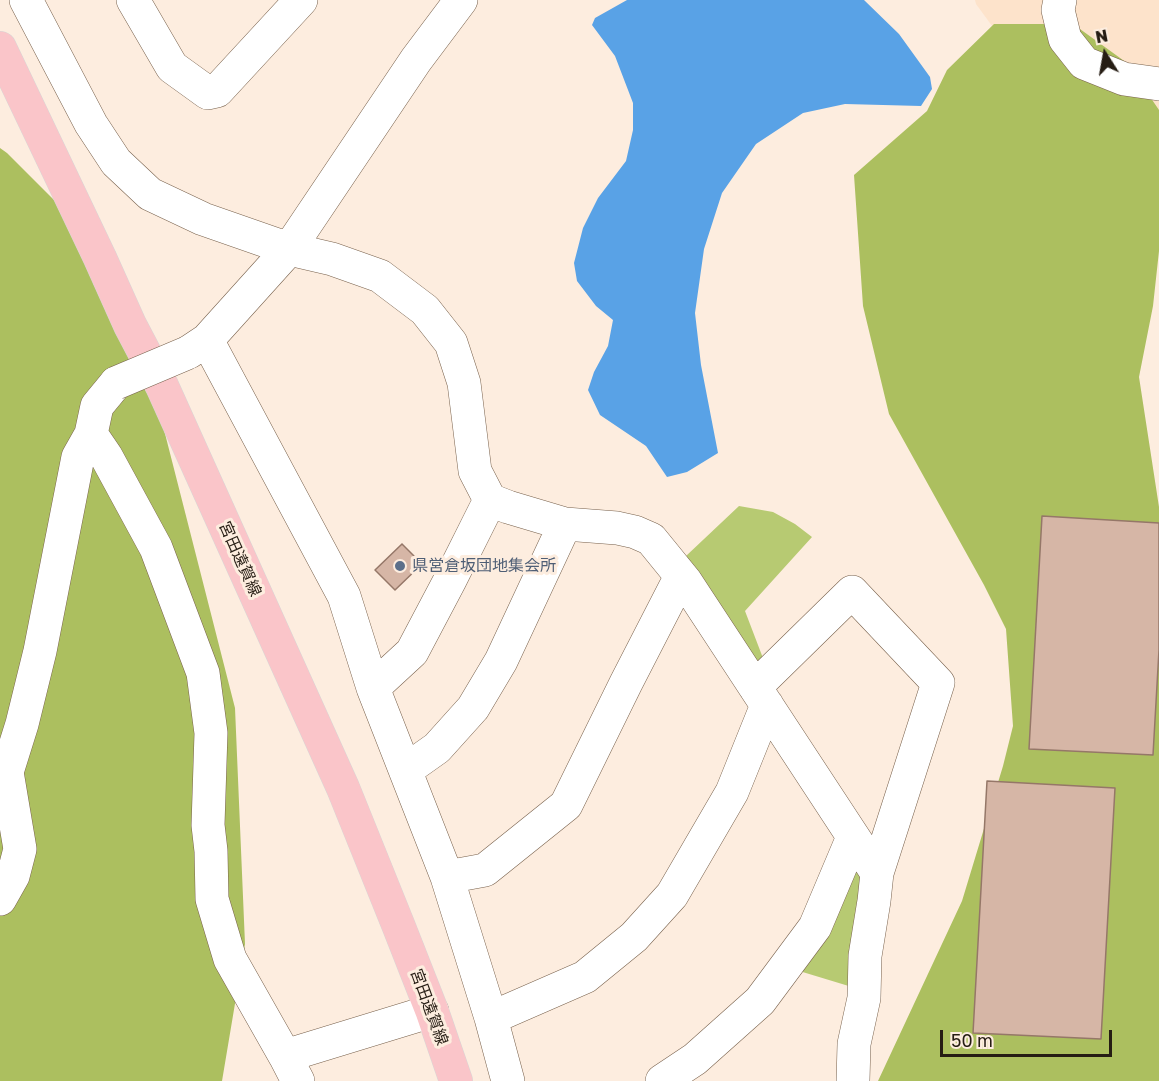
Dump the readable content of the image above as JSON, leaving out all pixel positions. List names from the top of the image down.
{
  "streets": {
    "main road": ["宮田遠賀線"]
  },
  "places": ["県営倉坂団地集会所"],
  "scale_bar": "50 m",
  "north": "top"
}
